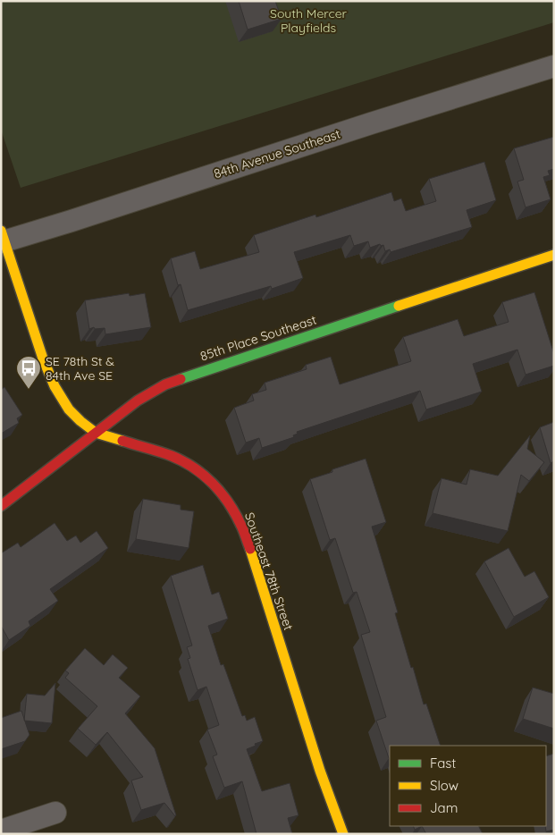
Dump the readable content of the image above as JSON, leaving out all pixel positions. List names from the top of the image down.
{
  "streets": {
    "street": ["84th Avenue Southeast", "85th Place Southeast", "Southeast 78th Street"]
  },
  "crossings": [
    ["84th Avenue Southeast", "Southeast 78th Street"],
    ["85th Place Southeast", "Southeast 78th Street"]
  ],
  "parks": ["South Mercer Playfields"],
  "places": {
    "bus stop": ["SE 78th St & 84th Ave SE"]
  },
  "legend": ["Fast", "Slow", "Jam"]
}
